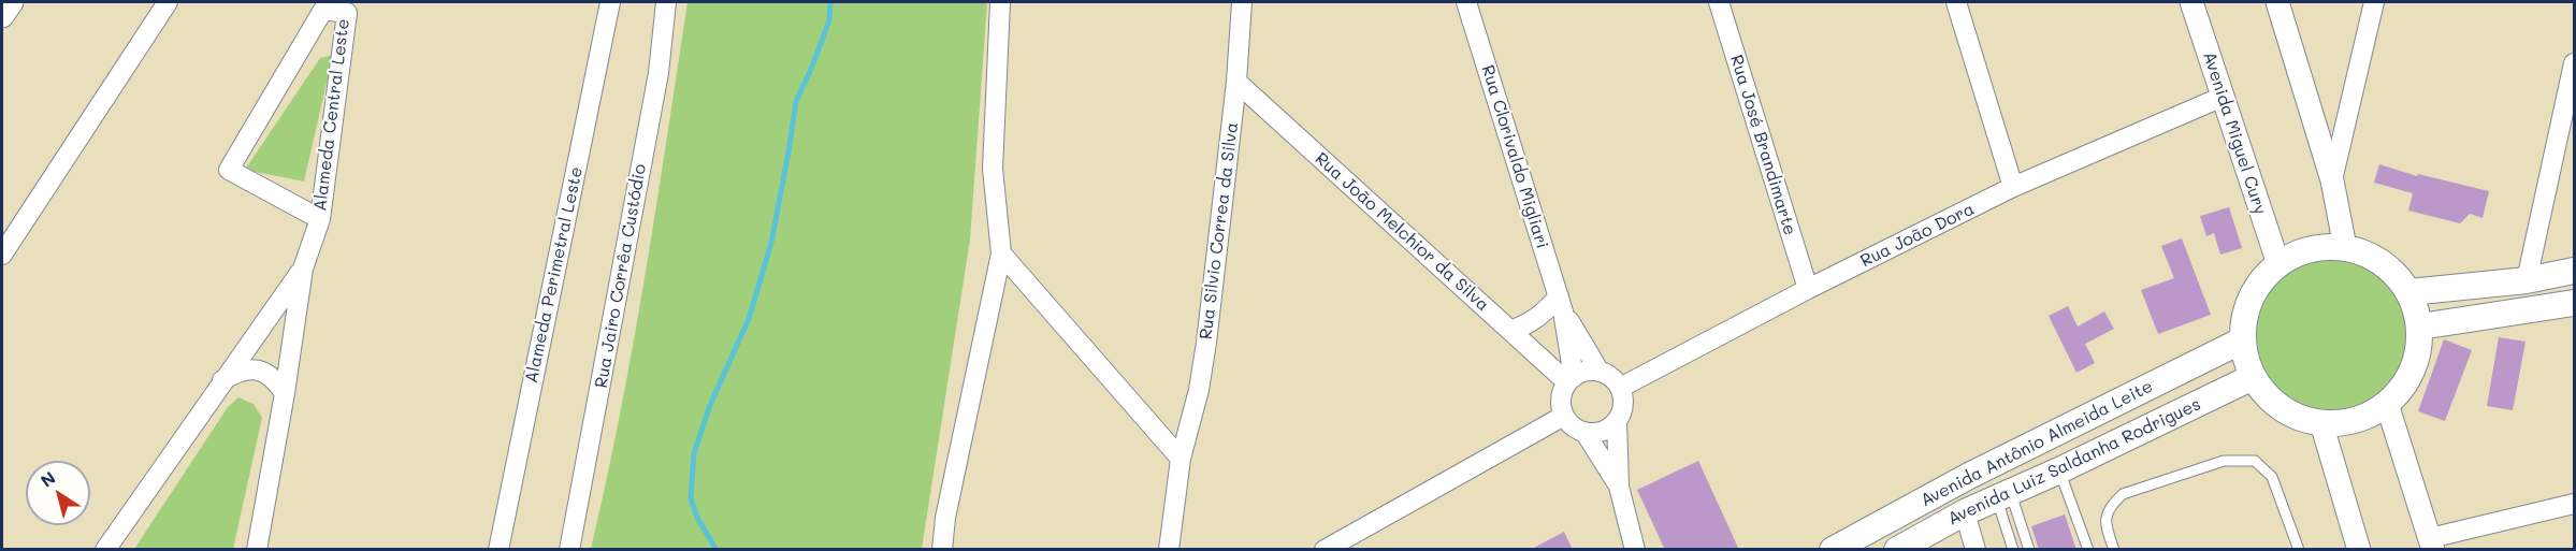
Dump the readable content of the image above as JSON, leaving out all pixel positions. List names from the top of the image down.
{
  "streets": {
    "main road": ["Avenida Antônio Almeida Leite", "Avenida Luiz Saldanha Rodrigues"],
    "street": [
      "Alameda Central Leste",
      "Avenida Miguel Cury",
      "Rua José Brandimarte",
      "Rua Clorivaldo Migliari",
      "Rua Silvio Correa da Silva",
      "Rua João Melchior da Silva",
      "Rua João Dora",
      "Alameda Perimetral Leste",
      "Rua Jairo Corrêa Custódio"
    ]
  },
  "crossings": [
    ["Avenida Miguel Cury", "Rua João Dora"],
    ["Avenida Miguel Cury", "Avenida Antônio Almeida Leite"],
    ["Avenida Miguel Cury", "Avenida Luiz Saldanha Rodrigues"],
    ["Rua José Brandimarte", "Rua João Dora"],
    ["Rua Clorivaldo Migliari", "Rua João Melchior da Silva"],
    ["Rua Clorivaldo Migliari", "Rua João Dora"],
    ["Rua Silvio Correa da Silva", "Rua João Melchior da Silva"],
    ["Rua João Melchior da Silva", "Rua João Dora"],
    ["Avenida Antônio Almeida Leite", "Avenida Luiz Saldanha Rodrigues"]
  ],
  "north": "top left"
}
